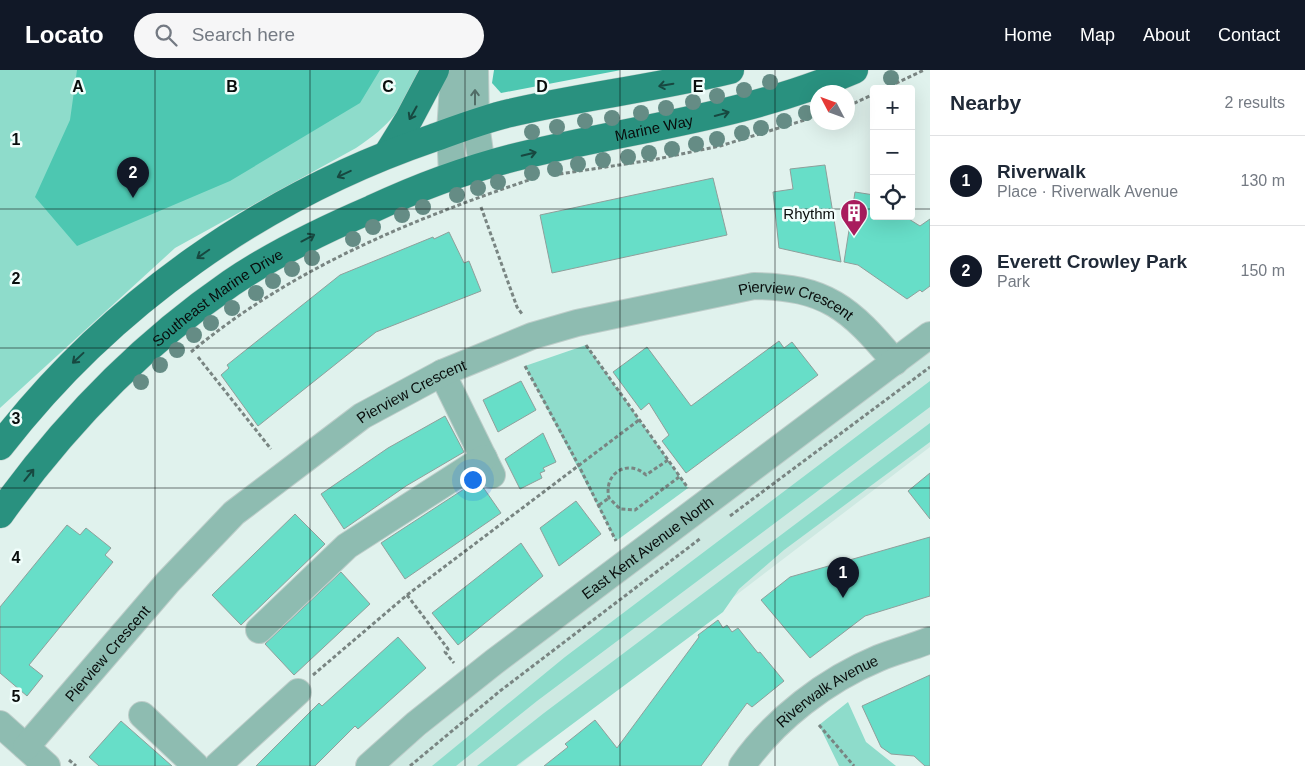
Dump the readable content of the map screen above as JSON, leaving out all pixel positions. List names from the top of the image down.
{
  "streets": {
    "main road": ["Marine Way", "Southeast Marine Drive"],
    "street": ["Pierview Crescent", "East Kent Avenue North", "Riverwalk Avenue"]
  },
  "crossings": [
    ["Marine Way", "Southeast Marine Drive"],
    ["Pierview Crescent", "East Kent Avenue North"]
  ],
  "places": {
    "building": ["Rhythm"]
  },
  "north": "top left",
  "page": {
    "header": "Locato",
    "search": "Search here",
    "nav": [
      "Home",
      "Map",
      "About",
      "Contact"
    ],
    "heading": ["Nearby", "2 results"],
    "map_buttons": ["+", "−"],
    "list": [
      {
        "mark": "1",
        "name": "Riverwalk",
        "note": "Place · Riverwalk Avenue",
        "value": "130 m"
      },
      {
        "mark": "2",
        "name": "Everett Crowley Park",
        "note": "Park",
        "value": "150 m"
      }
    ],
    "pins": ["2", "1"]
  },
  "grid": {
    "columns": [
      "A",
      "B",
      "C",
      "D",
      "E"
    ],
    "rows": [
      "1",
      "2",
      "3",
      "4",
      "5"
    ]
  }
}
